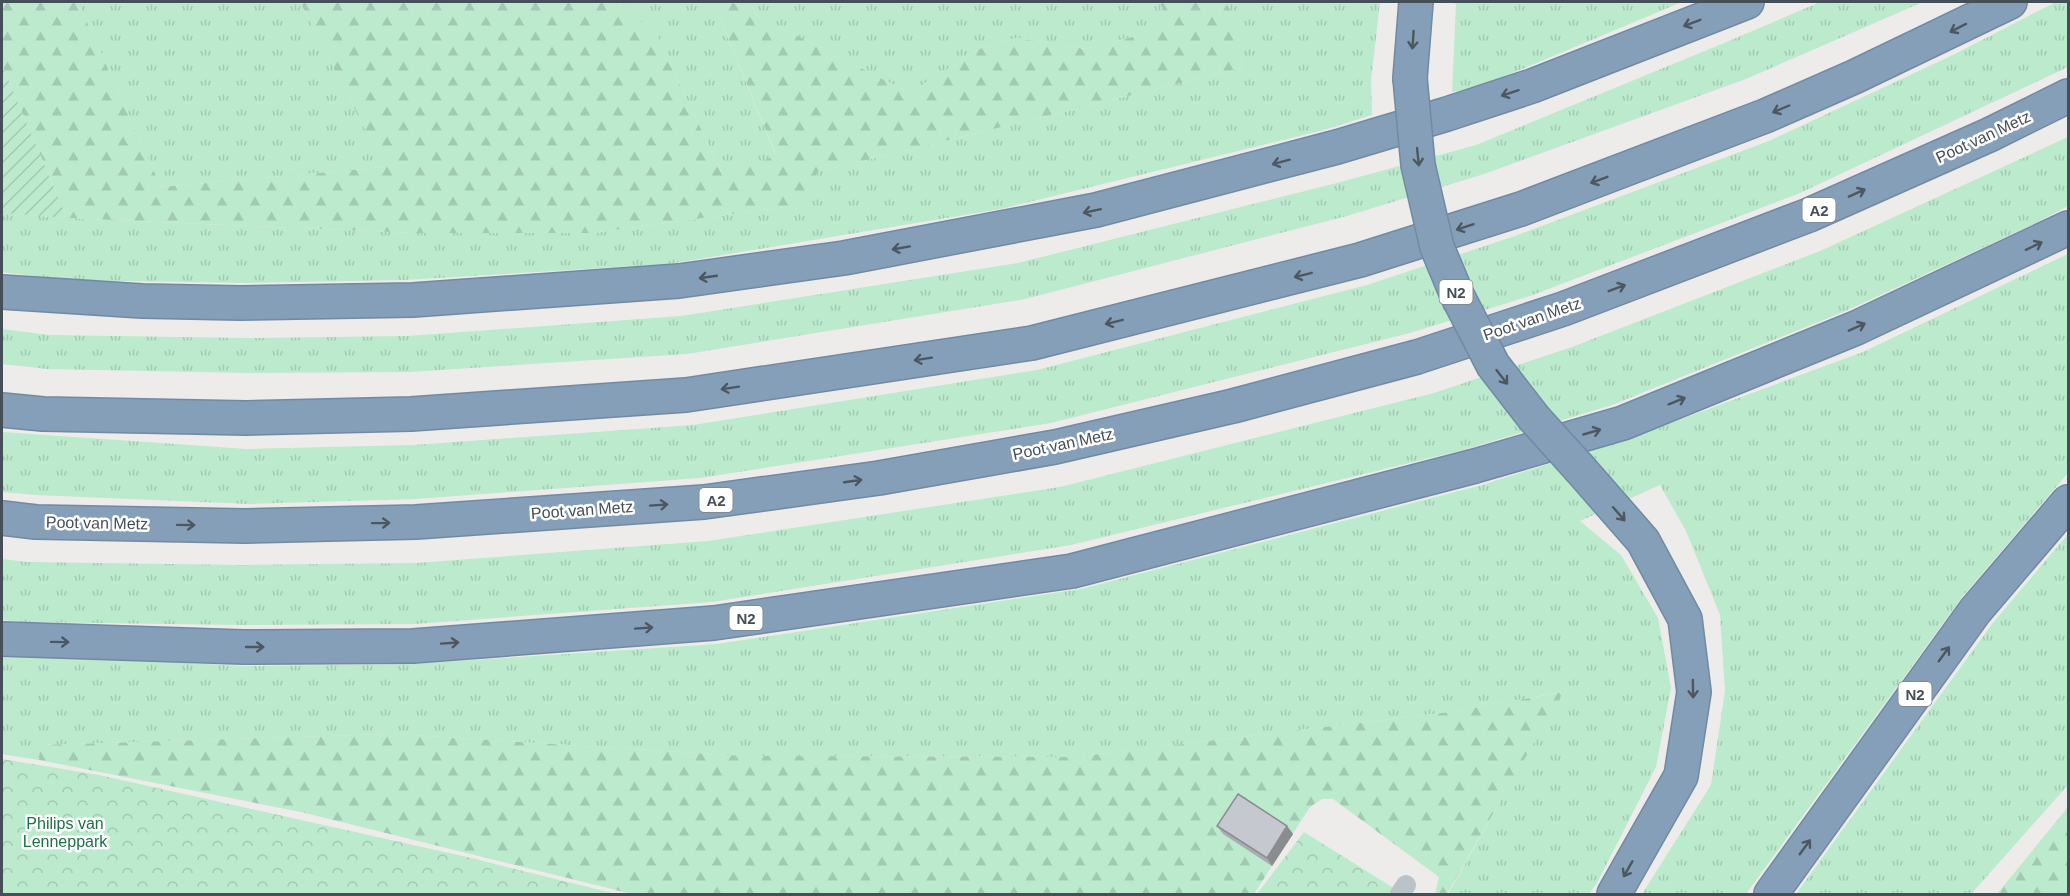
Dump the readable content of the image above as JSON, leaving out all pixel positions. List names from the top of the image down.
{
  "streets": {
    "highway": ["Poot van Metz", "A2", "N2"]
  },
  "parks": ["Philips van Lenneppark"]
}
